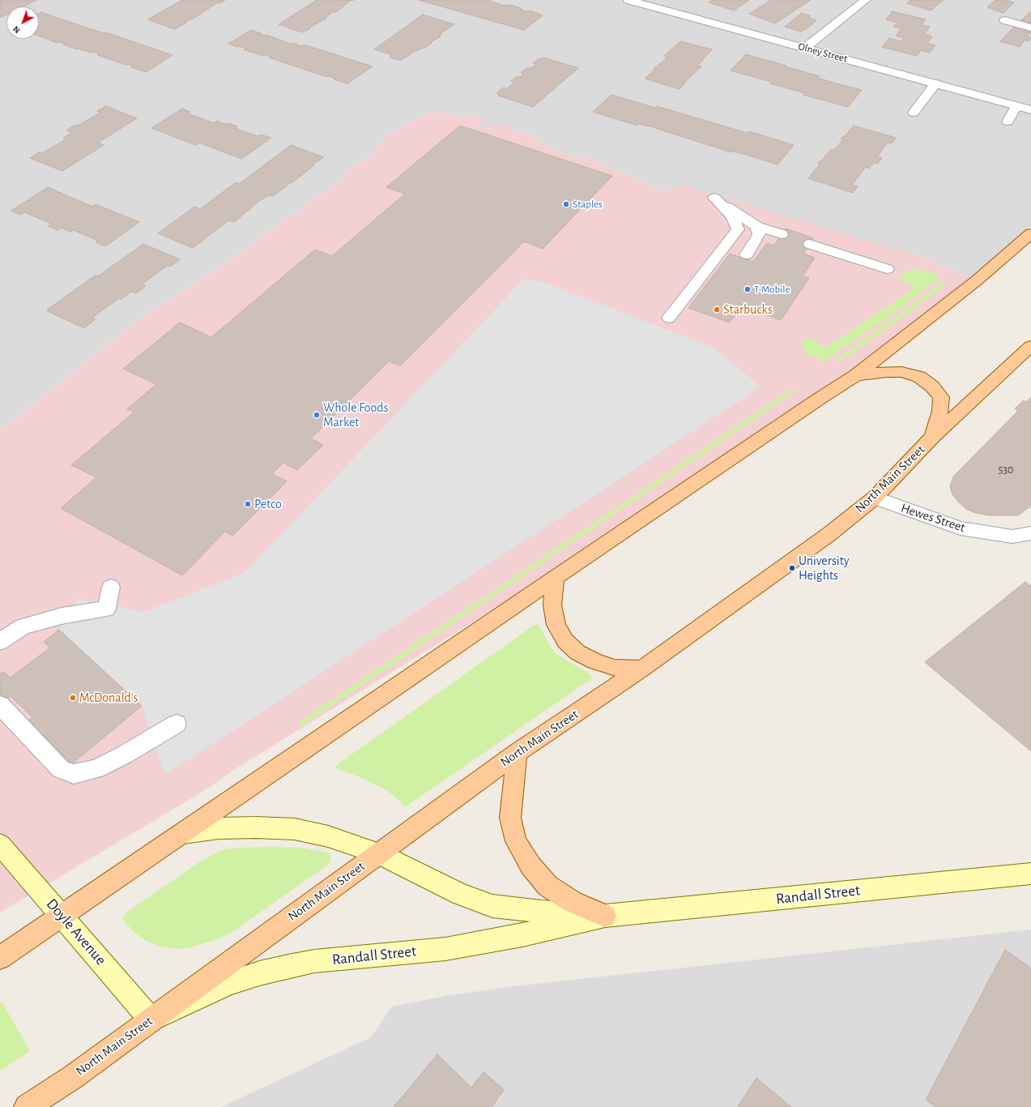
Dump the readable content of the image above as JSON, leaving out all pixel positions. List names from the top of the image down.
{
  "streets": {
    "main road": ["North Main Street", "Randall Street", "Doyle Avenue"],
    "street": ["Olney Street", "Hewes Street"]
  },
  "crossings": [
    ["North Main Street", "Hewes Street"],
    ["North Main Street", "Randall Street"],
    ["North Main Street", "Doyle Avenue"],
    ["Randall Street", "Doyle Avenue"]
  ],
  "places": [
    "Staples",
    "T-Mobile",
    "Starbucks",
    "Whole Foods Market",
    "Petco",
    "University Heights",
    "McDonald's"
  ],
  "house_numbers": ["530"],
  "north": "bottom left"
}
